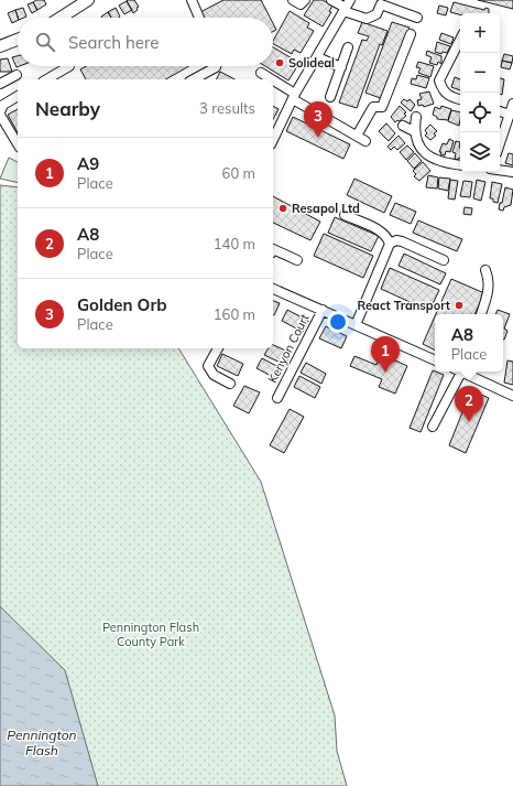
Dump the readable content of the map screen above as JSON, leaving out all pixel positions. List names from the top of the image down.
{
  "streets": {
    "street": ["Kenyon Court"]
  },
  "water": ["Pennington Flash"],
  "parks": ["Pennington Flash County Park"],
  "places": ["Solideal", "Resapol Ltd", "React Transport"],
  "page": {
    "map_buttons": ["+", "−"],
    "search": "Search here",
    "heading": ["Nearby", "3 results"],
    "pins": ["3", "1", "2"],
    "list": [
      {
        "mark": "1",
        "name": "A9",
        "note": "Place",
        "value": "60 m"
      },
      {
        "mark": "2",
        "name": "A8",
        "note": "Place",
        "value": "140 m"
      },
      {
        "mark": "3",
        "name": "Golden Orb",
        "note": "Place",
        "value": "160 m"
      }
    ],
    "popup": ["A8", "Place"]
  }
}
